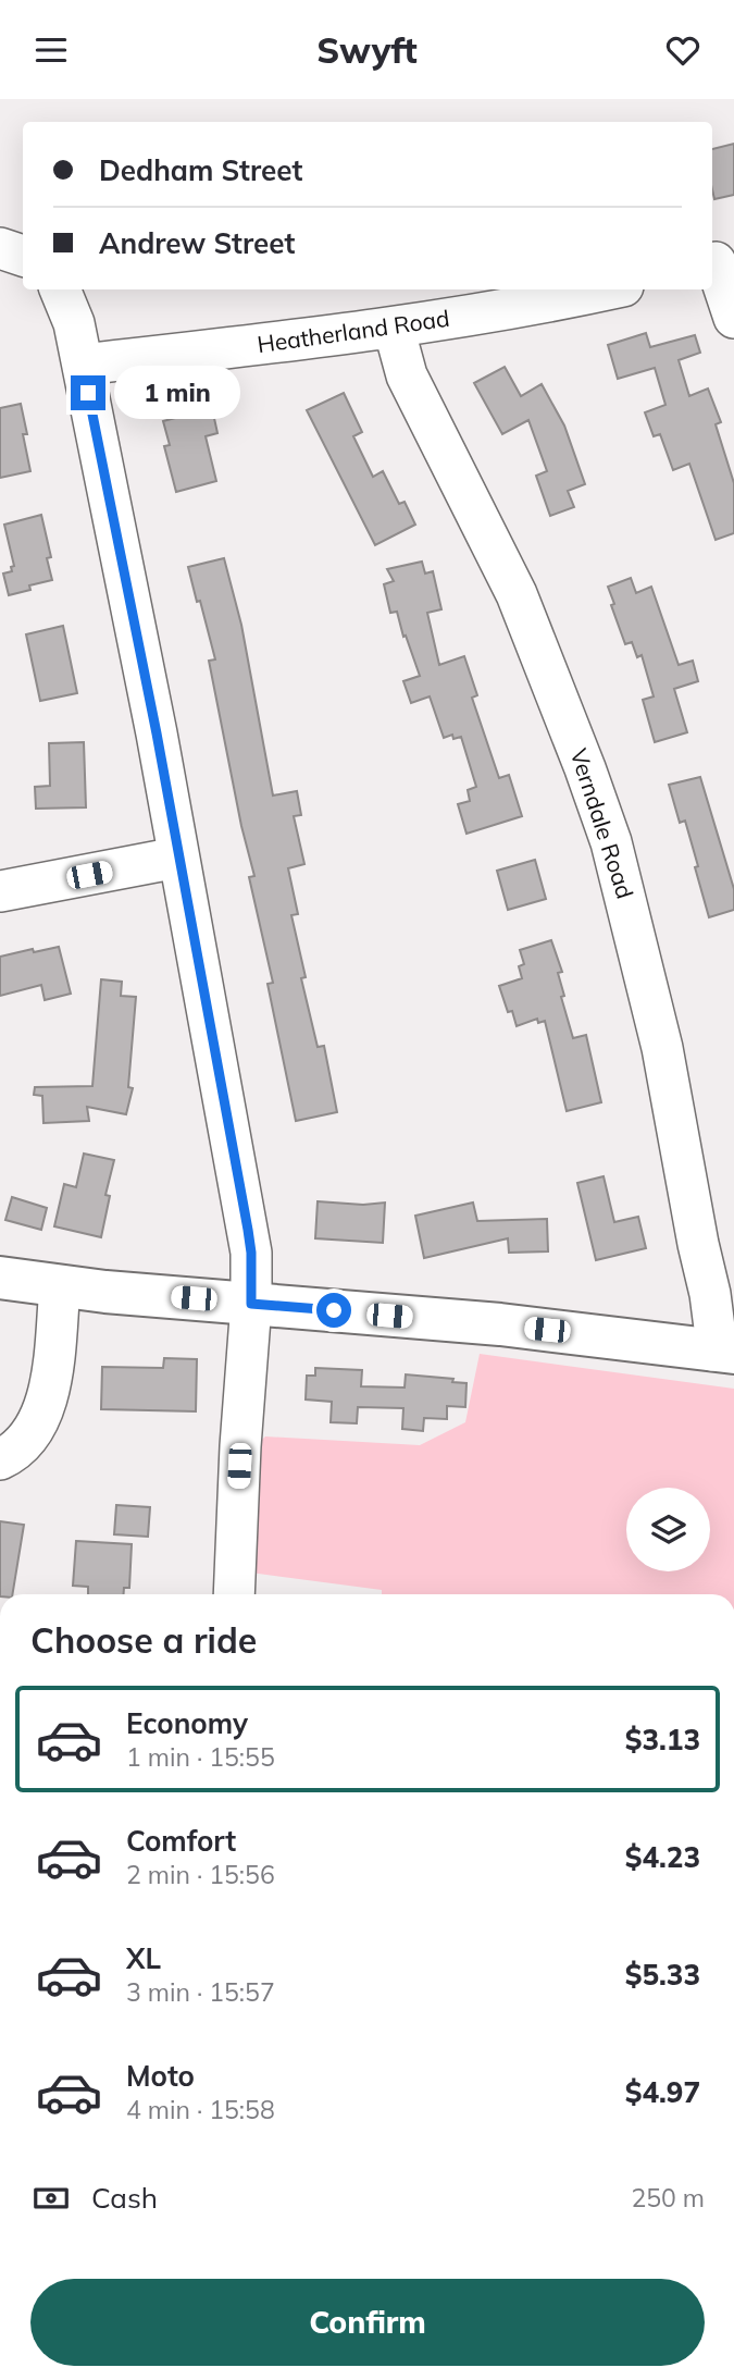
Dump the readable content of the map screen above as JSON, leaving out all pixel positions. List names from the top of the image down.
{
  "streets": {
    "street": ["Heatherland Road", "Verndale Road"]
  },
  "crossings": [
    ["Heatherland Road", "Verndale Road"]
  ],
  "page": {
    "header": "Swyft",
    "banner": ["Dedham Street", "Andrew Street"],
    "bubble": "1 min",
    "heading": "Choose a ride",
    "list": [
      {
        "name": "Economy",
        "note": "1 min · 15:55",
        "value": "$3.13"
      },
      {
        "name": "Comfort",
        "note": "2 min · 15:56",
        "value": "$4.23"
      },
      {
        "name": "XL",
        "note": "3 min · 15:57",
        "value": "$5.33"
      },
      {
        "name": "Moto",
        "note": "4 min · 15:58",
        "value": "$4.97"
      }
    ],
    "pay": ["Cash", "250 m"],
    "buttons": "Confirm"
  }
}
